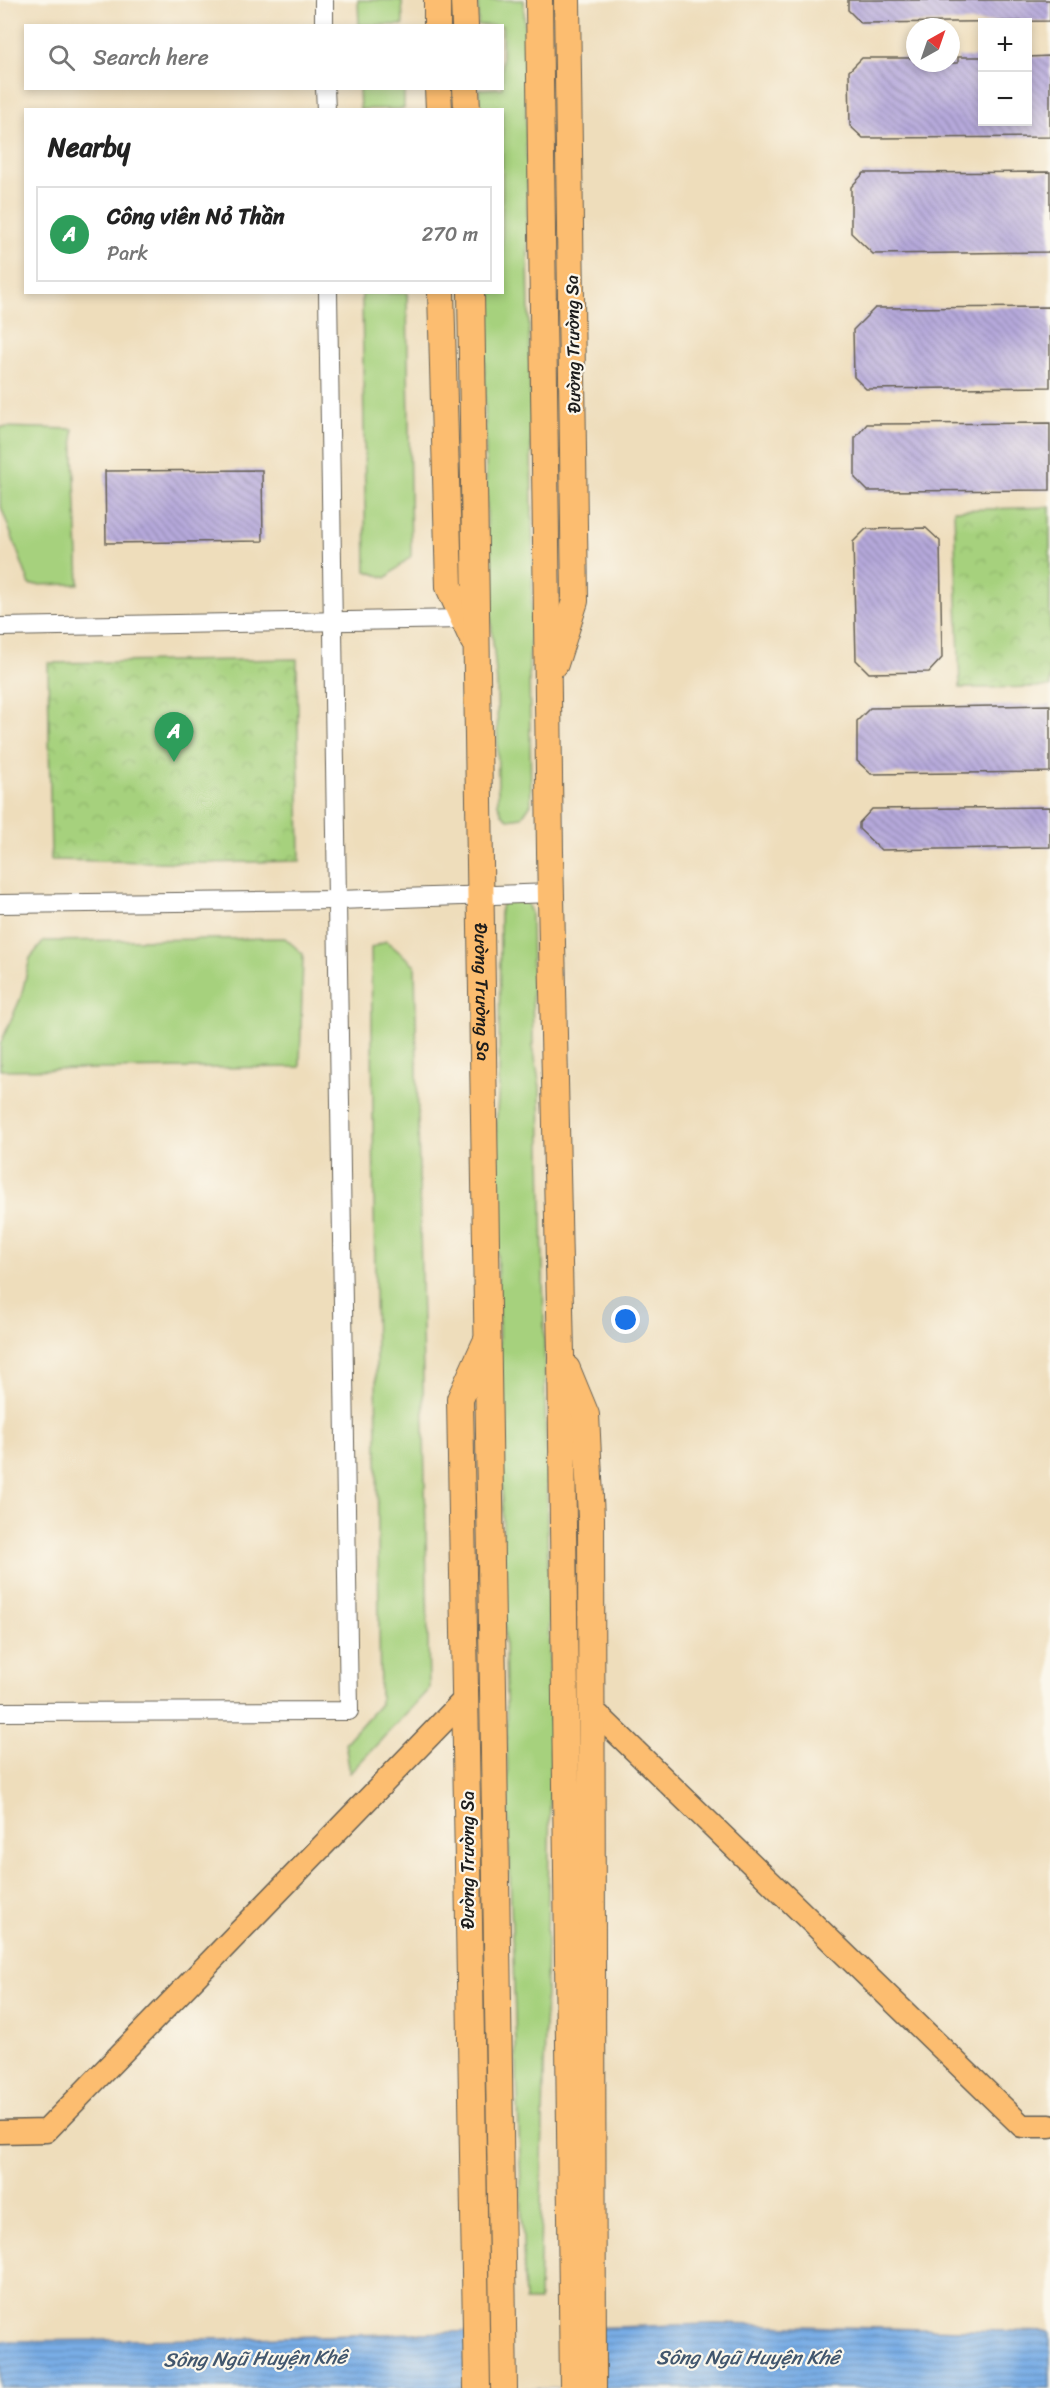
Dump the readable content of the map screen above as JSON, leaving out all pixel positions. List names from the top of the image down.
{
  "streets": {
    "highway": ["Đường Trường Sa"]
  },
  "water": ["Sông Ngũ Huyện Khê"],
  "north": "top right",
  "page": {
    "map_buttons": ["+", "−"],
    "search": "Search here",
    "heading": "Nearby",
    "list": [
      {
        "mark": "A",
        "name": "Công viên Nỏ Thần",
        "note": "Park",
        "value": "270 m"
      }
    ],
    "pins": "A"
  }
}
